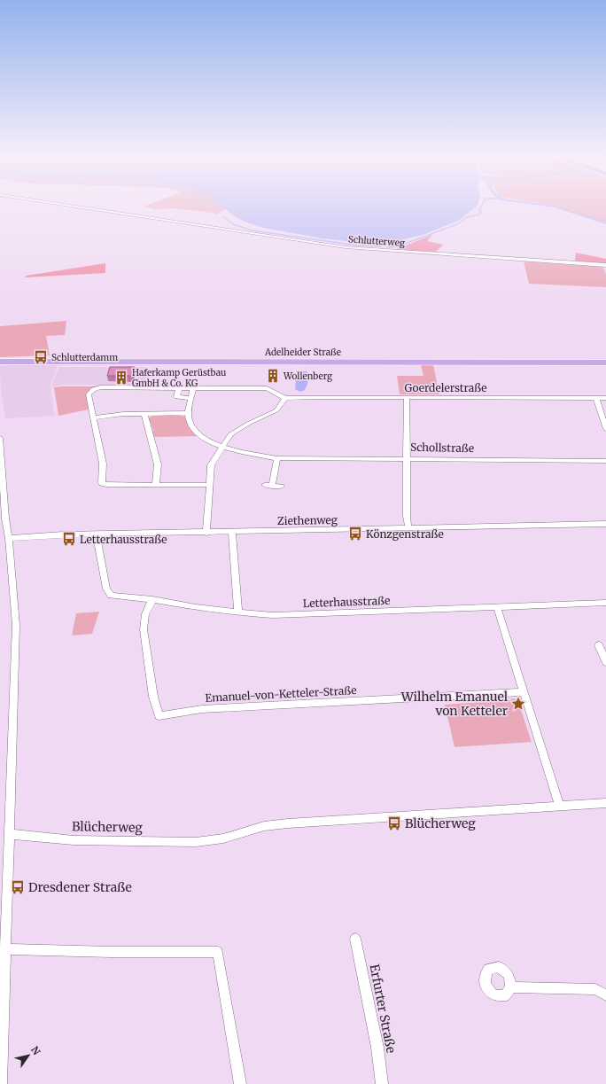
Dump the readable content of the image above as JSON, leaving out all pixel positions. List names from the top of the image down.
{
  "streets": {
    "main road": ["Adelheider Straße"],
    "street": [
      "Schlutterweg",
      "Goerdelerstraße",
      "Schollstraße",
      "Ziethenweg",
      "Letterhausstraße",
      "Emanuel-von-Ketteler-Straße",
      "Blücherweg",
      "Erfurter Straße"
    ]
  },
  "crossings": [
    ["Ziethenweg", "Letterhausstraße"],
    ["Letterhausstraße", "Emanuel-von-Ketteler-Straße"]
  ],
  "places": {
    "bus stop": [
      "Schlutterdamm",
      "Könzgenstraße",
      "Letterhausstraße",
      "Blücherweg",
      "Dresdener Straße"
    ],
    "building": ["Wollenberg", "Haferkamp Gerüstbau GmbH & Co. KG"],
    "place": ["Wilhelm Emanuel von Ketteler"]
  },
  "north": "top right"
}
